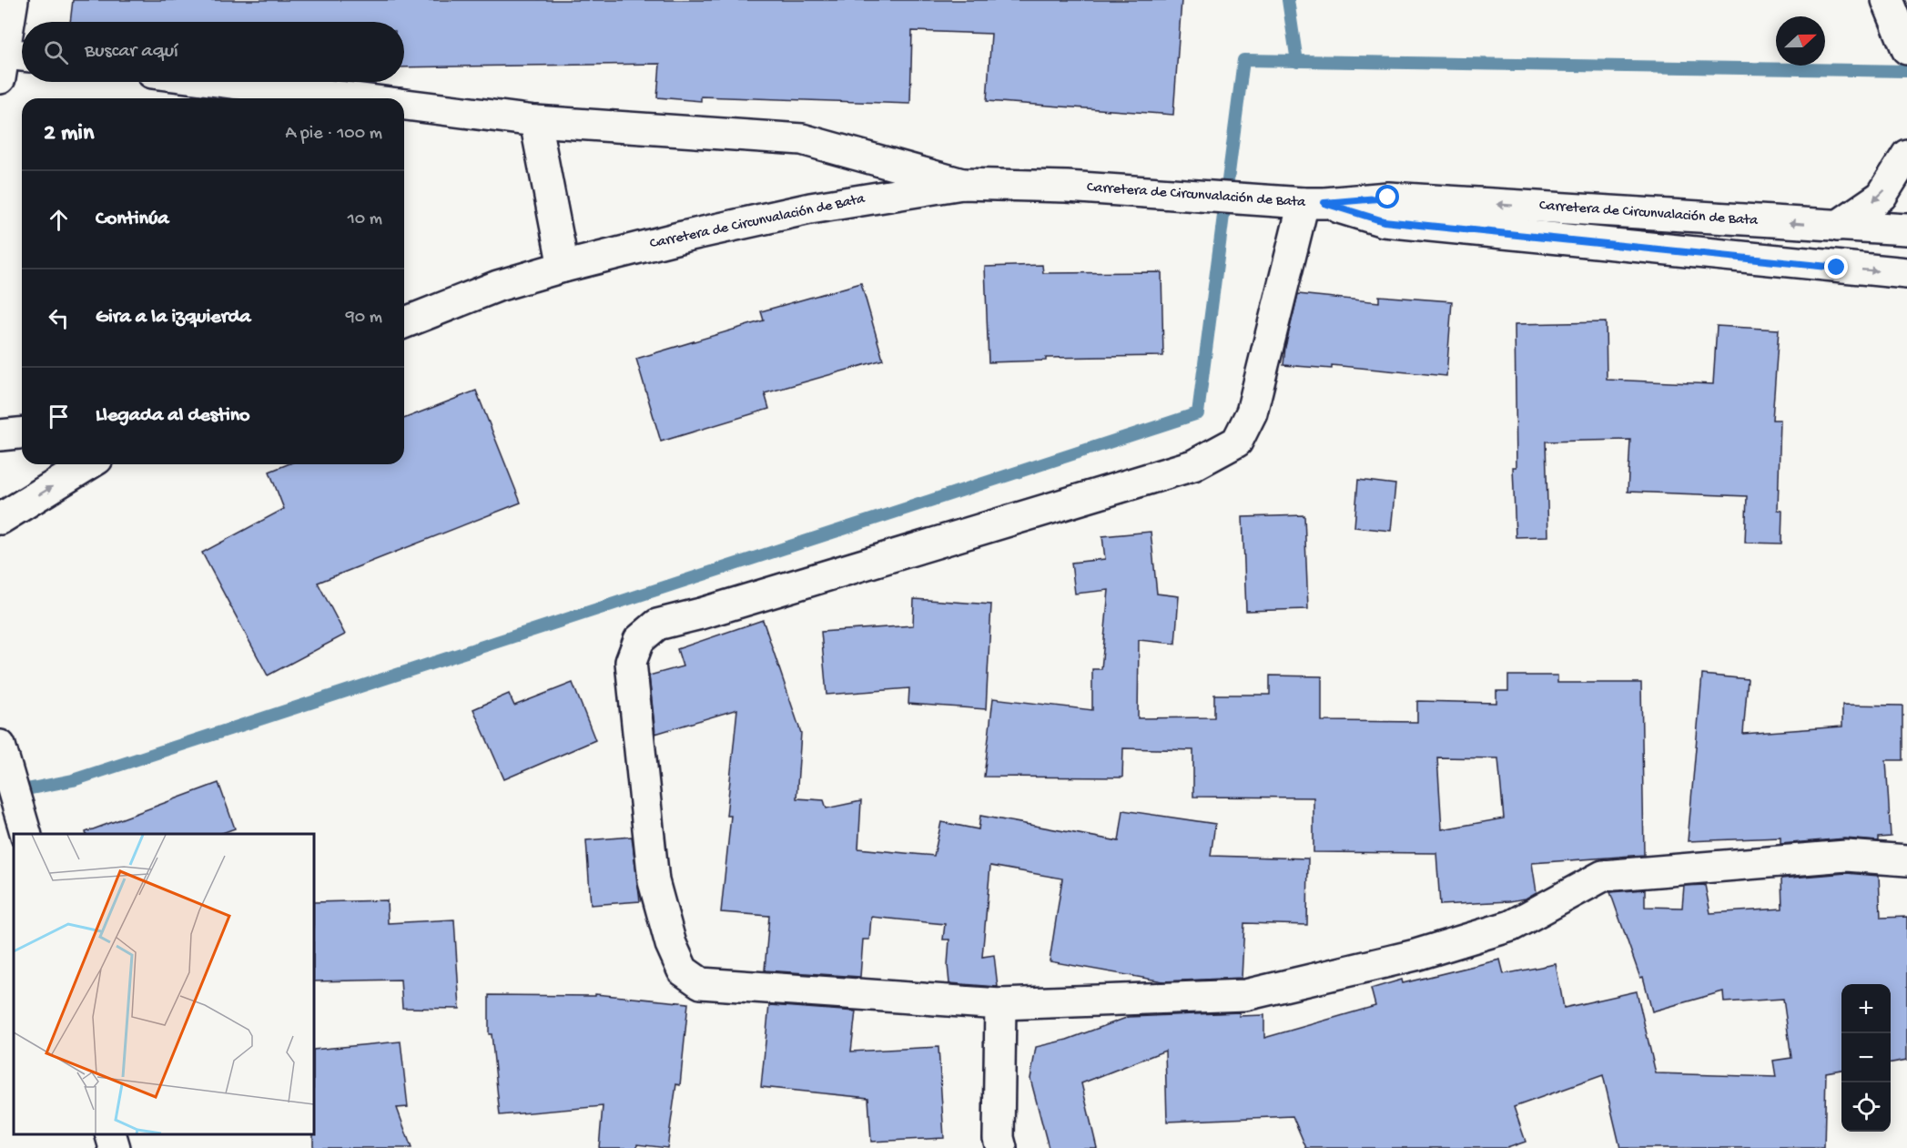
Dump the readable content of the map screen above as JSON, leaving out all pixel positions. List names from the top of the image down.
{
  "streets": {
    "street": ["Carretera de Circunvalación de Bata"]
  },
  "north": "right",
  "page": {
    "search": "Buscar aquí",
    "heading": ["2 min", "A pie · 100 m"],
    "list": [
      ["Continúa", "10 m"],
      ["Gira a la izquierda", "90 m"],
      "Llegada al destino"
    ],
    "map_buttons": ["+", "−"]
  }
}
